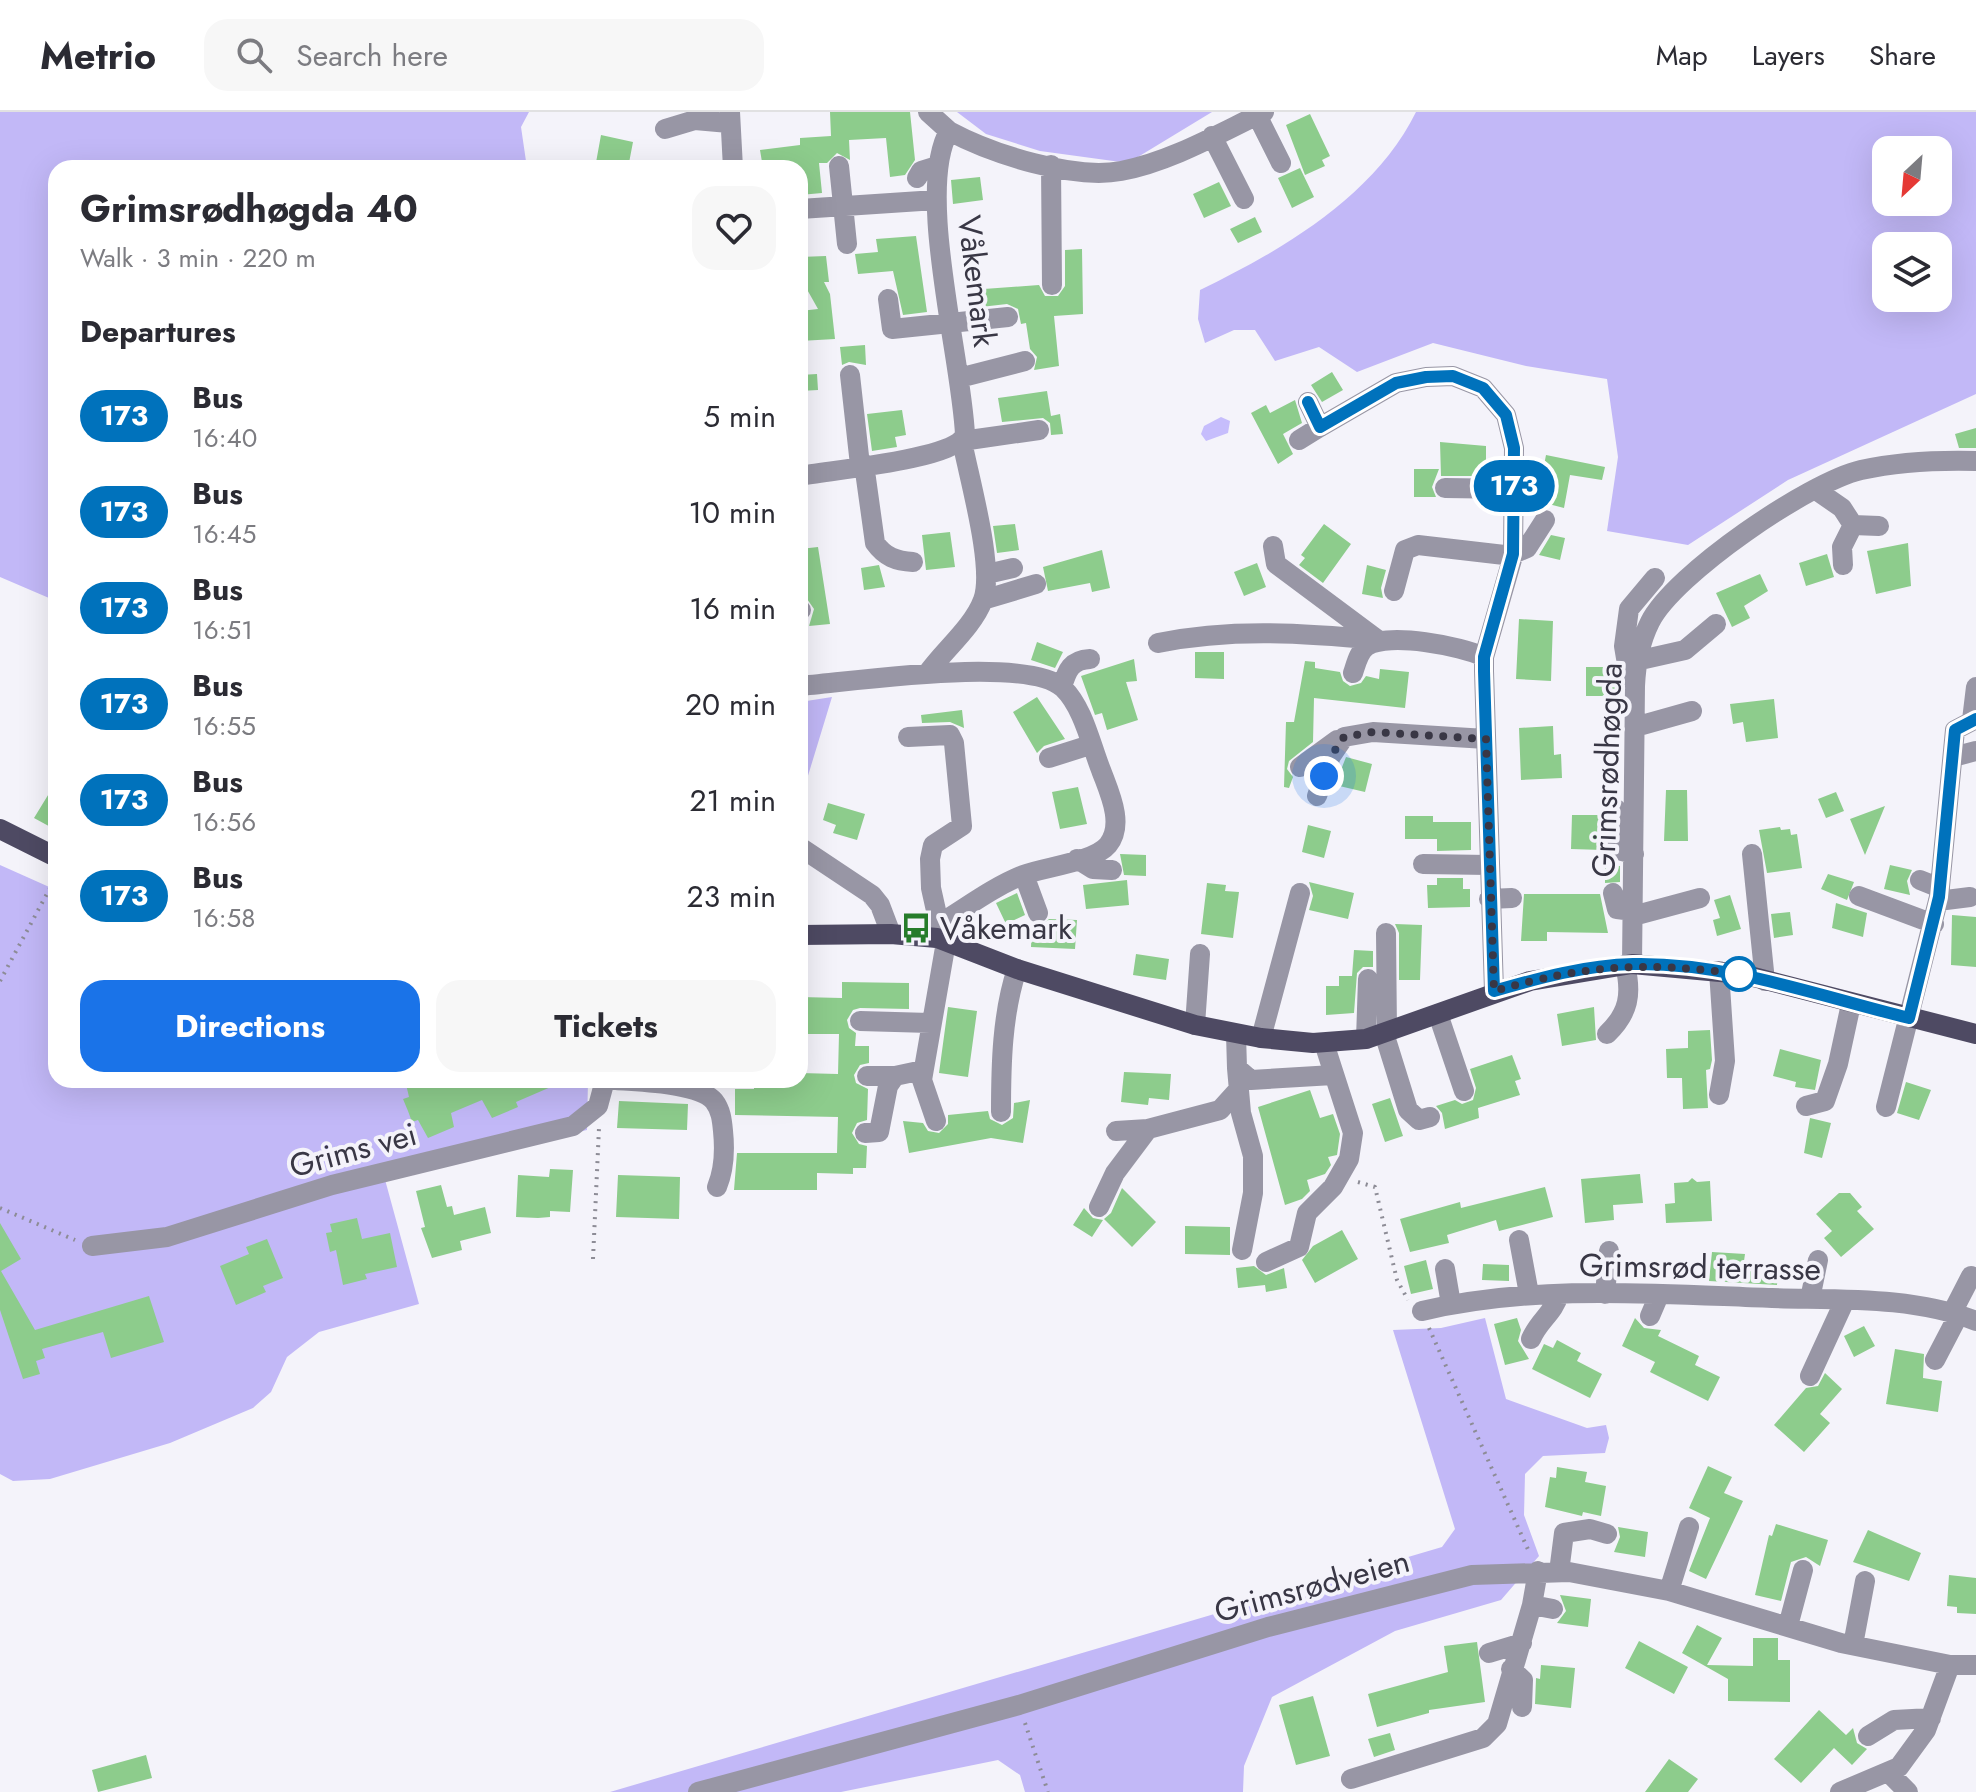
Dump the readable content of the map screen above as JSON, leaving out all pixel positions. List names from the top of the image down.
{
  "streets": {
    "street": [
      "Våkemark",
      "Grimsrødhøgda",
      "Grims vei",
      "Grimsrød terrasse",
      "Grimsrødveien"
    ]
  },
  "places": {
    "bus stop": ["Våkemark"]
  },
  "lines": ["bus line 173"],
  "north": "bottom left",
  "page": {
    "header": "Metrio",
    "search": "Search here",
    "nav": ["Map", "Layers", "Share"],
    "on_map": "173",
    "heading": [
      ["Grimsrødhøgda 40", "Walk · 3 min · 220 m"],
      "Departures"
    ],
    "list": [
      {
        "mark": "173",
        "name": "Bus",
        "note": "16:40",
        "value": "5 min"
      },
      {
        "mark": "173",
        "name": "Bus",
        "note": "16:45",
        "value": "10 min"
      },
      {
        "mark": "173",
        "name": "Bus",
        "note": "16:51",
        "value": "16 min"
      },
      {
        "mark": "173",
        "name": "Bus",
        "note": "16:55",
        "value": "20 min"
      },
      {
        "mark": "173",
        "name": "Bus",
        "note": "16:56",
        "value": "21 min"
      },
      {
        "mark": "173",
        "name": "Bus",
        "note": "16:58",
        "value": "23 min"
      }
    ],
    "buttons": ["Directions", "Tickets"]
  }
}
